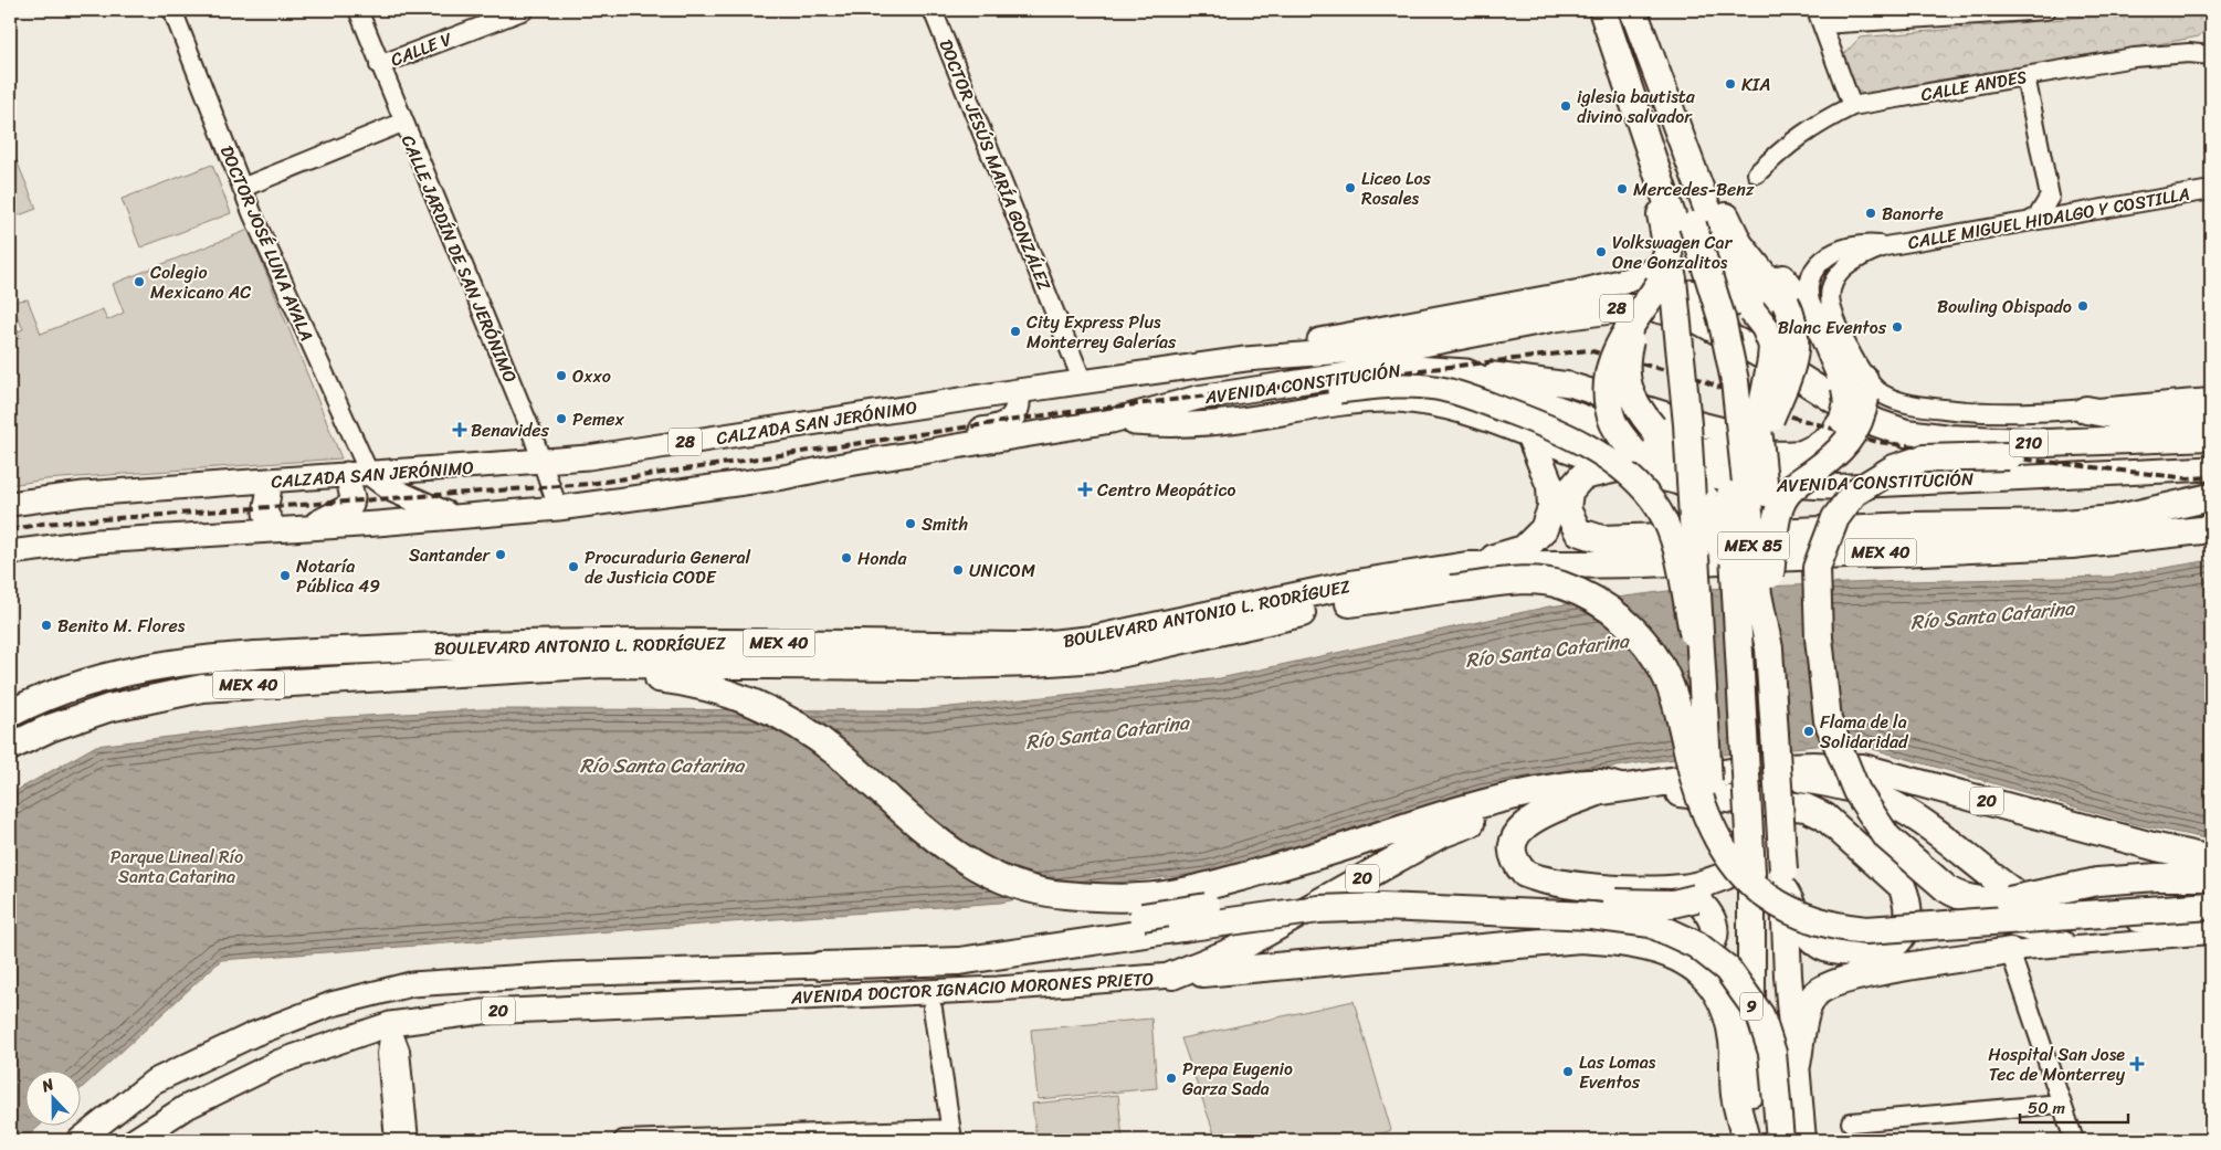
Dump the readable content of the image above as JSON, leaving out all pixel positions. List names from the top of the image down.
{
  "streets": {
    "highway": [
      "28",
      "210",
      "MEX 85",
      "MEX 40",
      "BOULEVARD ANTONIO L. RODRÍGUEZ",
      "20",
      "AVENIDA DOCTOR IGNACIO MORONES PRIETO",
      "9"
    ],
    "main road": ["AVENIDA CONSTITUCIÓN", "CALZADA SAN JERÓNIMO"],
    "street": [
      "CALLE V",
      "CALLE ANDES",
      "DOCTOR JESÚS MARÍA GONZÁLEZ",
      "CALLE MIGUEL HIDALGO Y COSTILLA",
      "DOCTOR JOSÉ LUNA AYALA",
      "CALLE JARDÍN DE SAN JERÓNIMO"
    ]
  },
  "crossings": [
    ["CALLE V", "CALLE JARDÍN DE SAN JERÓNIMO"],
    ["DOCTOR JESÚS MARÍA GONZÁLEZ", "CALZADA SAN JERÓNIMO"],
    ["DOCTOR JOSÉ LUNA AYALA", "CALZADA SAN JERÓNIMO"],
    ["CALLE JARDÍN DE SAN JERÓNIMO", "CALZADA SAN JERÓNIMO"],
    ["28", "CALZADA SAN JERÓNIMO"],
    ["28", "210"],
    ["MEX 85", "9"],
    ["MEX 40", "BOULEVARD ANTONIO L. RODRÍGUEZ"],
    ["20", "AVENIDA DOCTOR IGNACIO MORONES PRIETO"]
  ],
  "water": ["Río Santa Catarina"],
  "parks": ["Parque Lineal Río Santa Catarina"],
  "places": {
    "other": [
      "KIA",
      "iglesia bautista divino salvador",
      "Liceo Los Rosales",
      "Mercedes-Benz",
      "Banorte",
      "Volkswagen Car One Gonzalitos",
      "Colegio Mexicano AC",
      "Bowling Obispado",
      "Blanc Eventos",
      "City Express Plus Monterrey Galerías",
      "Oxxo",
      "Pemex",
      "Smith",
      "Santander",
      "Honda",
      "Procuraduria General de Justicia CODE",
      "UNICOM",
      "Notaría Pública 49",
      "Benito M. Flores",
      "Flama de la Solidaridad",
      "Las Lomas Eventos",
      "Prepa Eugenio Garza Sada"
    ],
    "health": ["Benavides", "Centro Meopático", "Hospital San Jose Tec de Monterrey"]
  },
  "scale_bar": "50 m",
  "north": "top"
}
